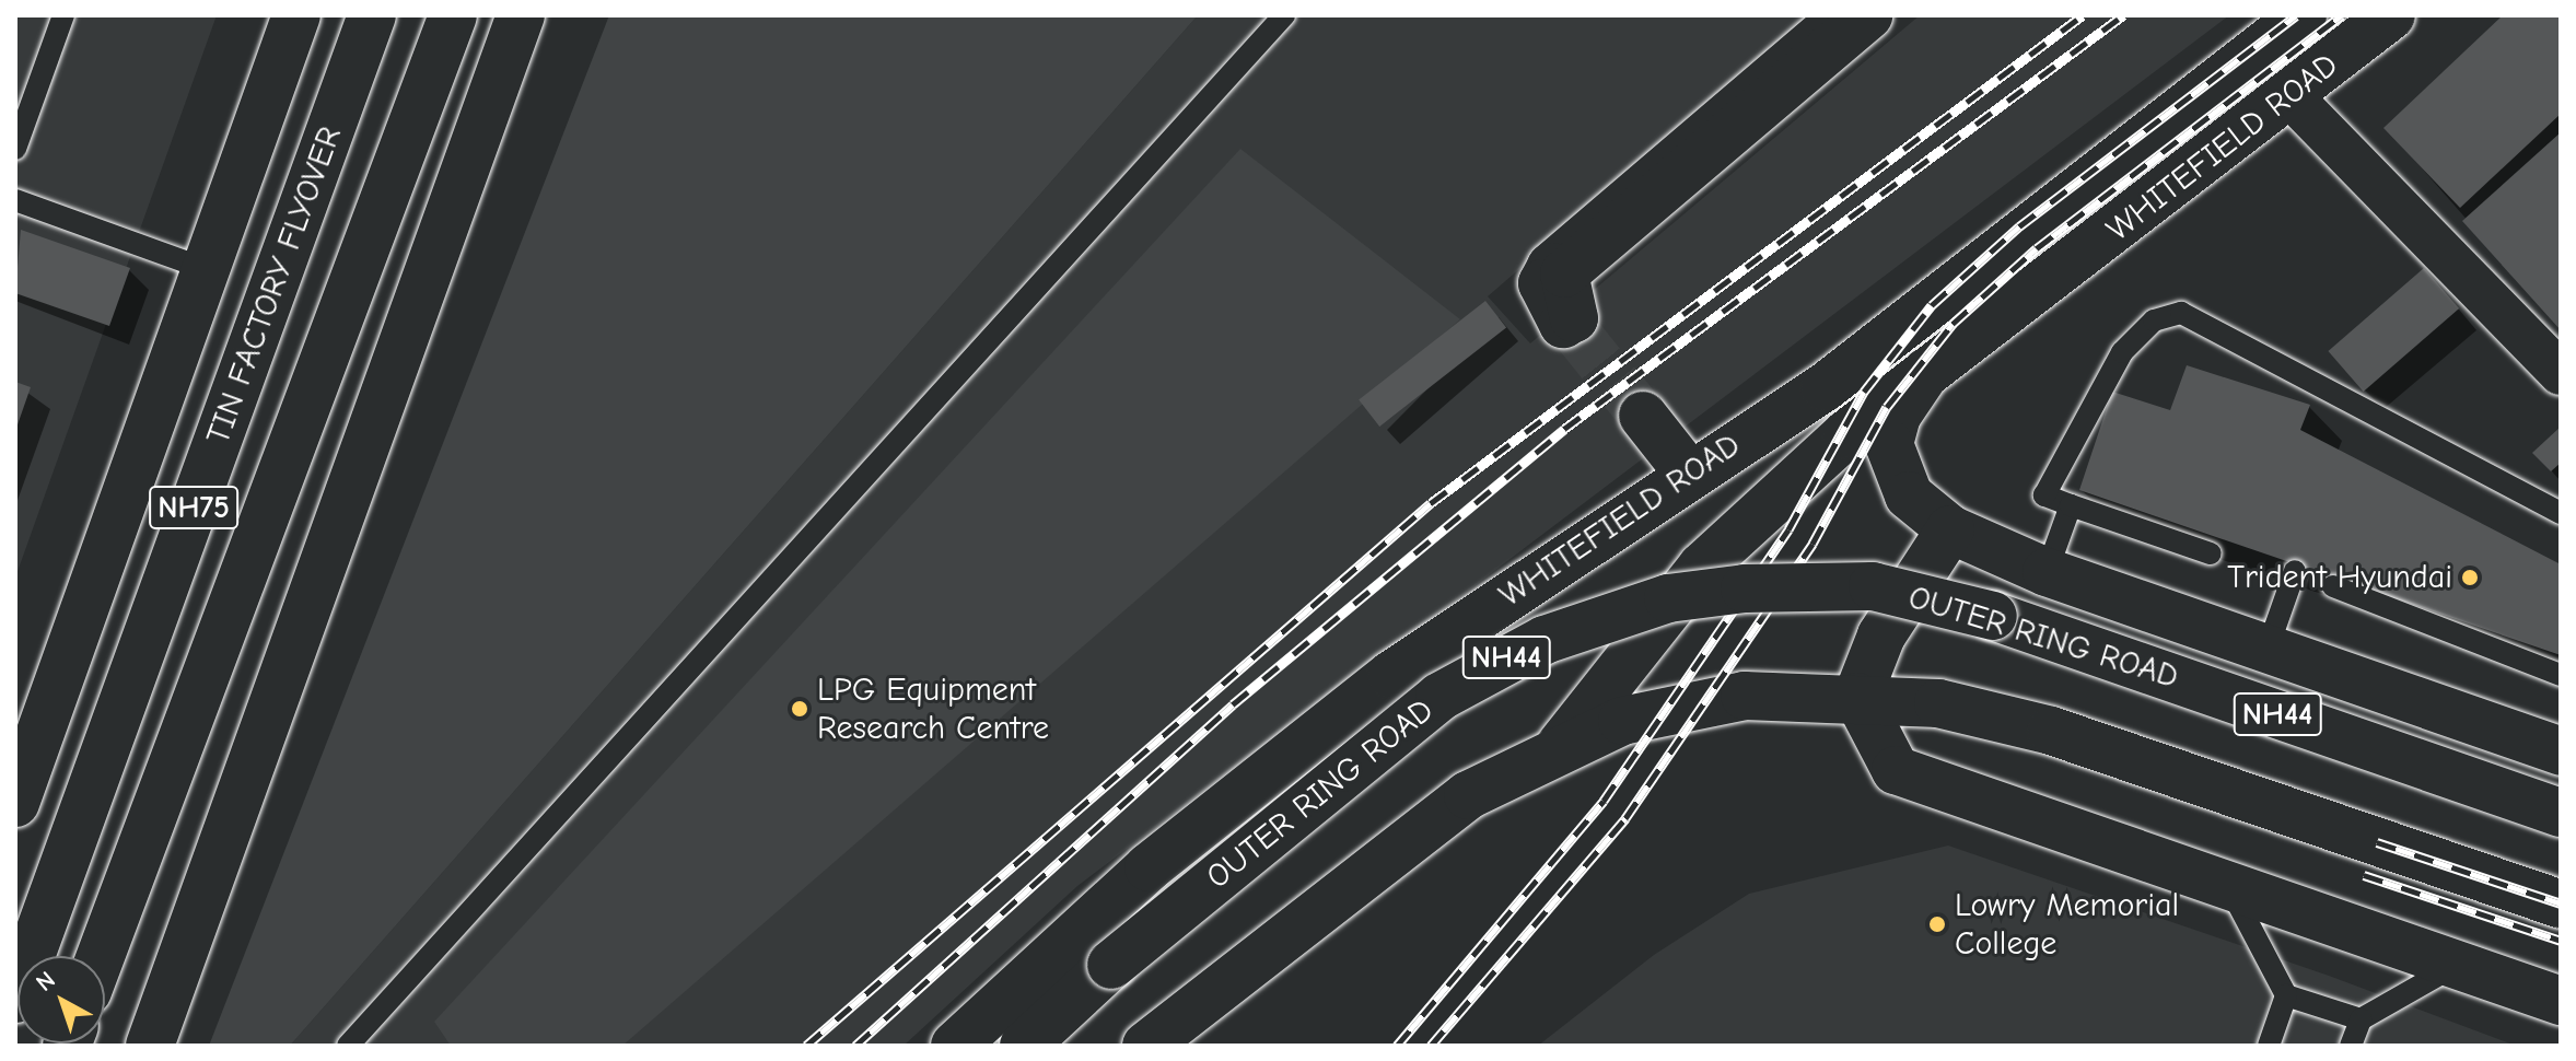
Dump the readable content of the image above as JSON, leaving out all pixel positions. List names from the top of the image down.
{
  "streets": {
    "main road": [
      "WHITEFIELD ROAD",
      "TIN FACTORY FLYOVER",
      "NH75",
      "OUTER RING ROAD",
      "NH44"
    ]
  },
  "crossings": [
    ["WHITEFIELD ROAD", "NH44"]
  ],
  "places": ["Trident Hyundai", "LPG Equipment Research Centre", "Lowry Memorial College"],
  "north": "top left"
}
